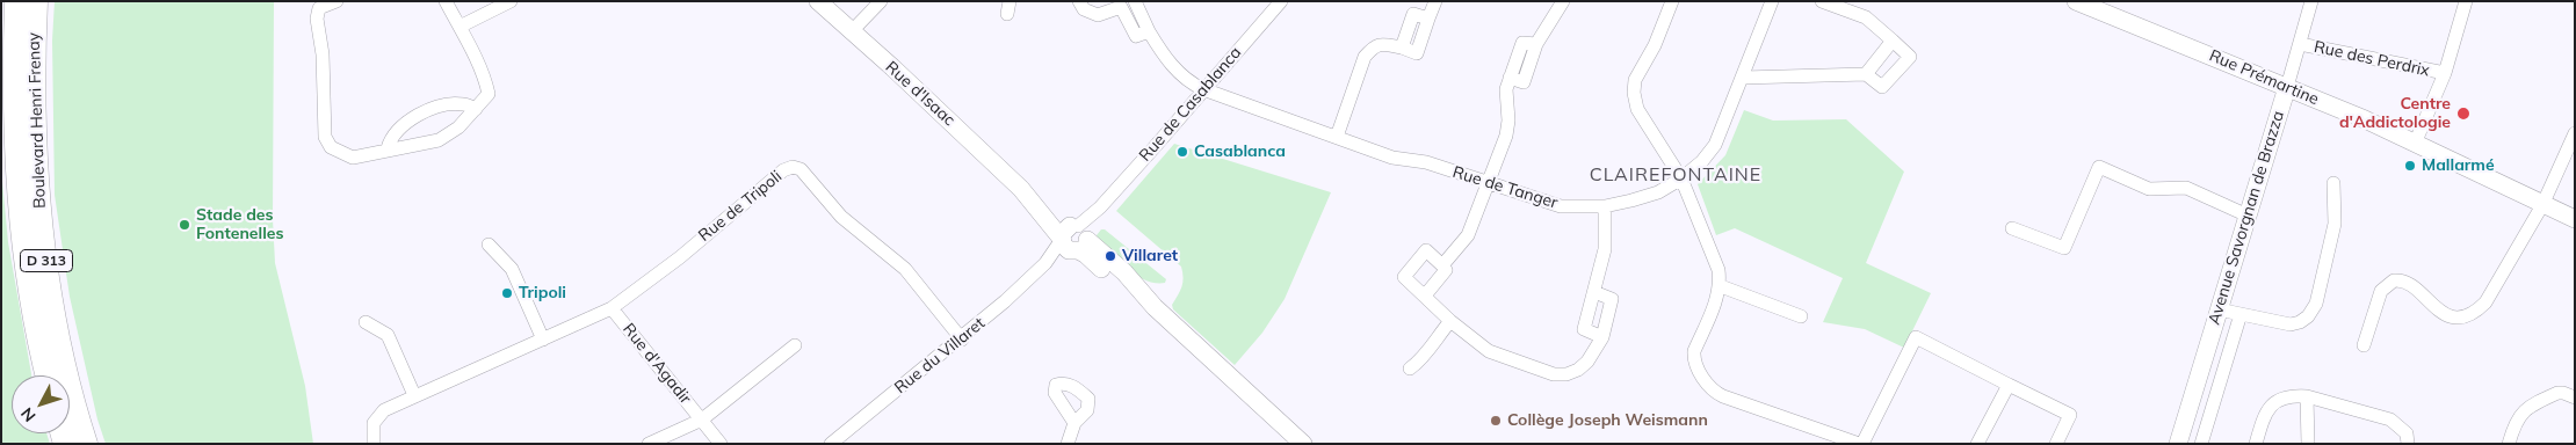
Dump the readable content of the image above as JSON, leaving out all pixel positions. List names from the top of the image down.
{
  "streets": {
    "highway": ["Boulevard Henri Frenay", "D 313"],
    "street": [
      "Rue des Perdrix",
      "Rue Prémartine",
      "Rue d'Isaac",
      "Rue de Casablanca",
      "Rue de Tanger",
      "Rue de Tripoli",
      "Avenue Savorgnan de Brazza",
      "Rue du Villaret",
      "Rue d'Agadir"
    ]
  },
  "crossings": [
    ["Rue des Perdrix", "Avenue Savorgnan de Brazza"],
    ["Rue Prémartine", "Avenue Savorgnan de Brazza"],
    ["Rue d'Isaac", "Rue de Casablanca"],
    ["Rue d'Isaac", "Rue du Villaret"],
    ["Rue de Casablanca", "Rue de Tanger"],
    ["Rue de Casablanca", "Rue du Villaret"],
    ["Rue de Tripoli", "Rue du Villaret"],
    ["Rue de Tripoli", "Rue d'Agadir"]
  ],
  "districts": ["CLAIREFONTAINE"],
  "places": [
    "Centre d'Addictologie",
    "Casablanca",
    "Mallarmé",
    "Stade des Fontenelles",
    "Villaret",
    "Tripoli",
    "Collège Joseph Weismann"
  ],
  "north": "bottom left"
}
